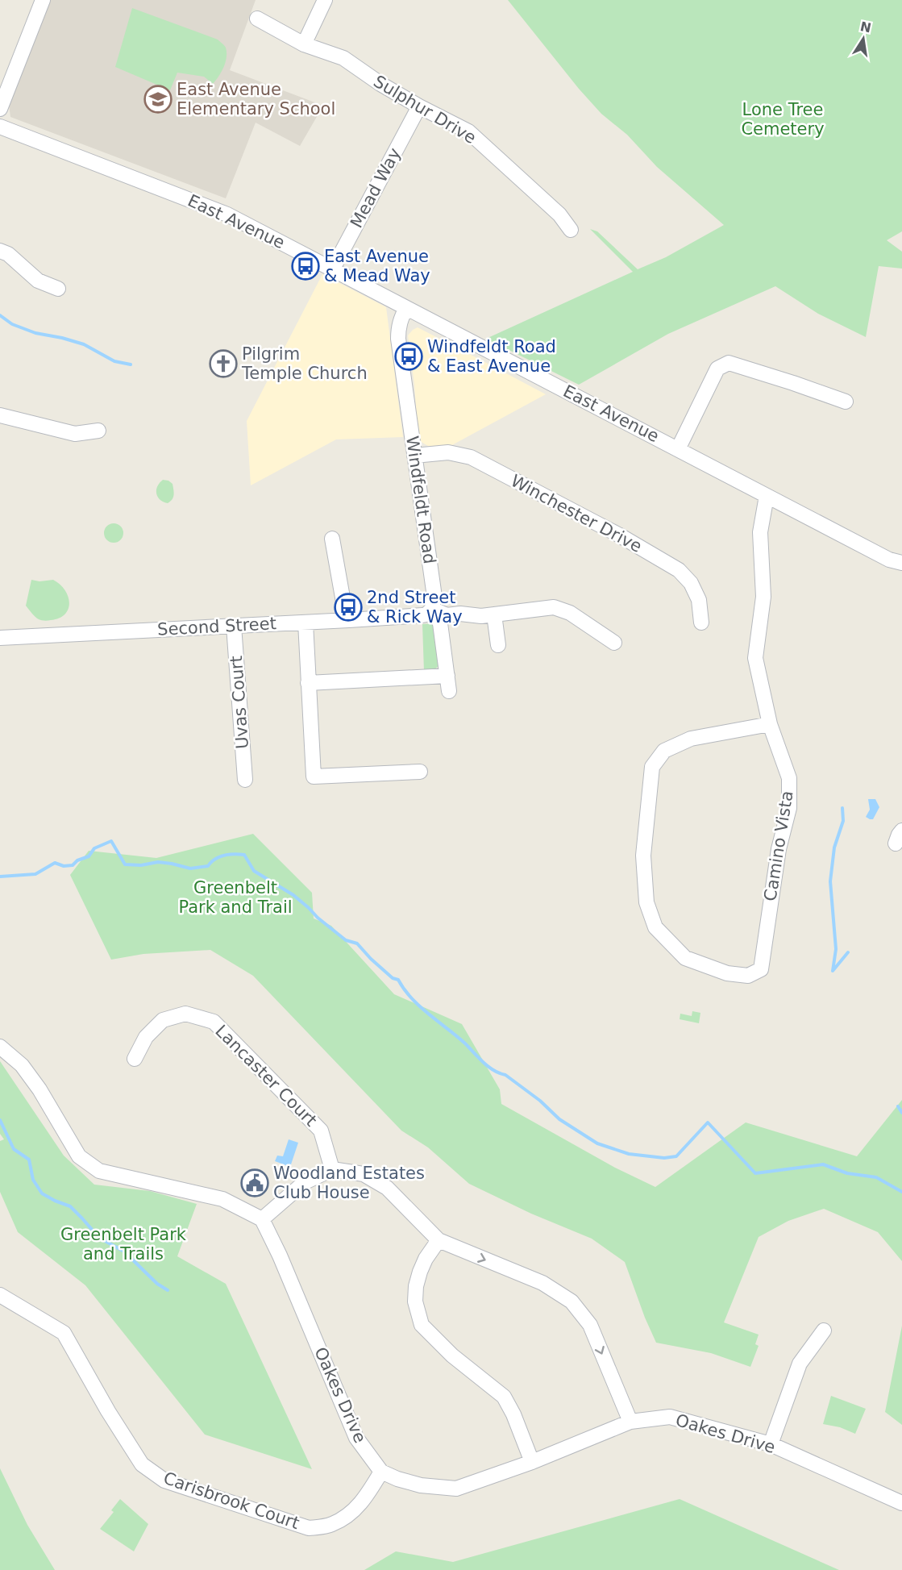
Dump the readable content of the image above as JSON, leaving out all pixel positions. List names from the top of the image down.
{
  "streets": {
    "street": [
      "Sulphur Drive",
      "Mead Way",
      "East Avenue",
      "Windfeldt Road",
      "Winchester Drive",
      "Second Street",
      "Uvas Court",
      "Camino Vista",
      "Lancaster Court",
      "Oakes Drive",
      "Carisbrook Court"
    ]
  },
  "crossings": [
    ["Sulphur Drive", "Mead Way"],
    ["Mead Way", "East Avenue"],
    ["East Avenue", "Windfeldt Road"],
    ["East Avenue", "Camino Vista"],
    ["Windfeldt Road", "Winchester Drive"],
    ["Windfeldt Road", "Second Street"],
    ["Second Street", "Uvas Court"],
    ["Oakes Drive", "Carisbrook Court"]
  ],
  "parks": ["Lone Tree Cemetery", "Greenbelt Park and Trail", "Greenbelt Park and Trails"],
  "places": {
    "school or university": ["East Avenue Elementary School"],
    "bus stop": ["East Avenue & Mead Way", "Windfeldt Road & East Avenue", "2nd Street & Rick Way"],
    "church": ["Pilgrim Temple Church"],
    "public building": ["Woodland Estates Club House"]
  },
  "north": "top"
}
